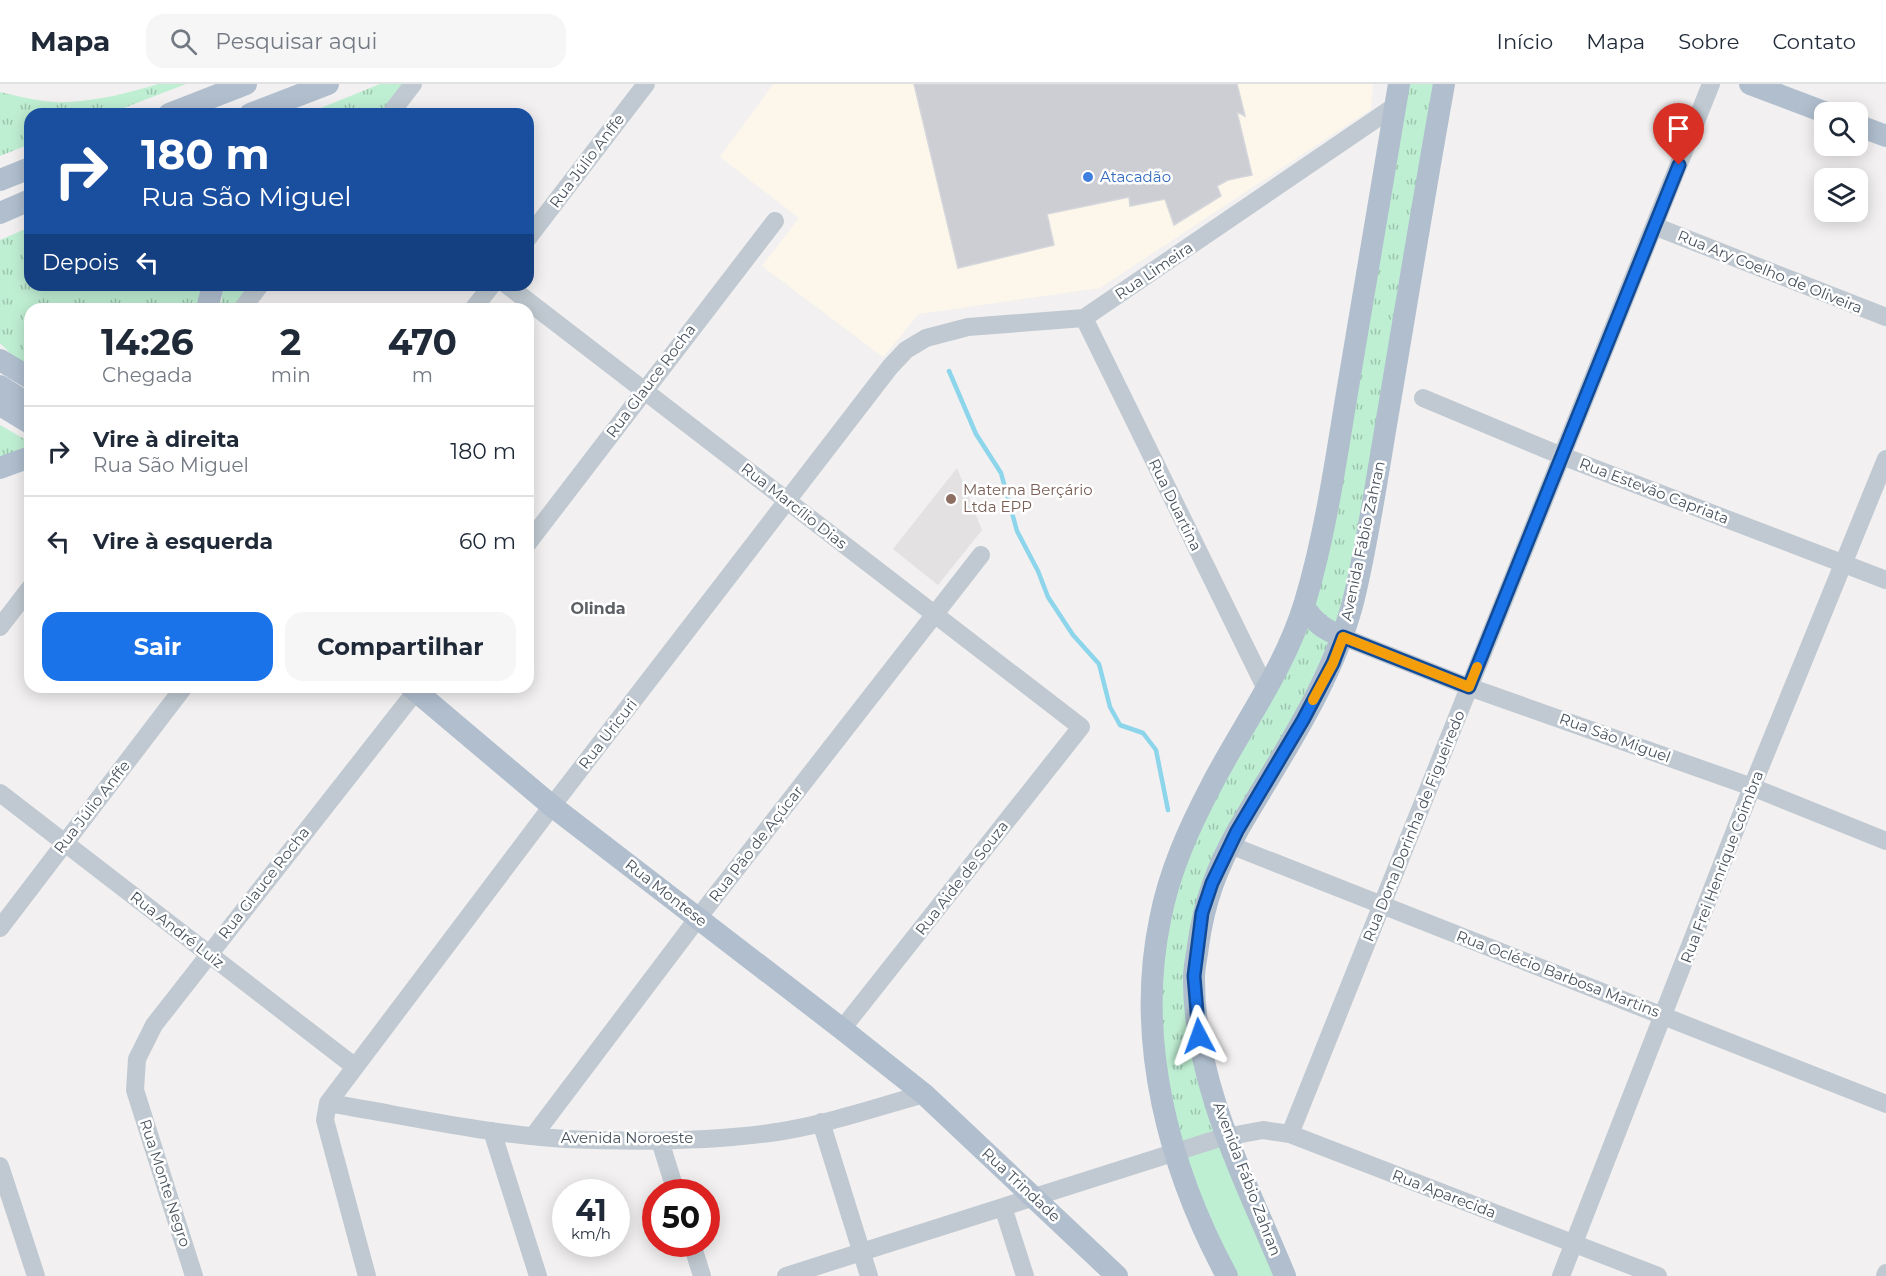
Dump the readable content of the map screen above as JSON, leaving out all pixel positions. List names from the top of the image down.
{
  "streets": {
    "main road": ["Avenida Fábio Zahran", "Rua Montese", "Rua Trindade"],
    "street": [
      "Rua Júlio Anffe",
      "Rua Limeira",
      "Rua Ary Coelho de Oliveira",
      "Rua Glauce Rocha",
      "Rua Estevão Capriata",
      "Rua Duartina",
      "Rua Marcílio Dias",
      "Rua Uricuri",
      "Rua São Miguel",
      "Rua Dona Dorinha de Figueiredo",
      "Rua Pão de Açúcar",
      "Rua Frei Henrique Coimbra",
      "Rua Aide de Souza",
      "Rua André Luiz",
      "Rua Oclécio Barbosa Martins",
      "Avenida Noroeste",
      "Rua Monte Negro",
      "Rua Aparecida"
    ]
  },
  "crossings": [
    ["Rua Júlio Anffe", "Rua André Luiz"],
    ["Rua Limeira", "Rua Duartina"],
    ["Rua Limeira", "Rua Uricuri"],
    ["Rua Ary Coelho de Oliveira", "Rua Dona Dorinha de Figueiredo"],
    ["Rua Glauce Rocha", "Rua Marcílio Dias"],
    ["Rua Glauce Rocha", "Rua André Luiz"],
    ["Rua Glauce Rocha", "Rua Monte Negro"],
    ["Rua Estevão Capriata", "Rua Dona Dorinha de Figueiredo"],
    ["Rua Estevão Capriata", "Rua Frei Henrique Coimbra"],
    ["Rua Marcílio Dias", "Rua Uricuri"],
    ["Rua Marcílio Dias", "Rua Pão de Açúcar"],
    ["Rua Marcílio Dias", "Rua Aide de Souza"],
    ["Avenida Fábio Zahran", "Rua São Miguel"],
    ["Avenida Fábio Zahran", "Rua Oclécio Barbosa Martins"],
    ["Avenida Fábio Zahran", "Rua Aparecida"],
    ["Rua Uricuri", "Rua Montese"],
    ["Rua Uricuri", "Rua André Luiz"],
    ["Rua Uricuri", "Avenida Noroeste"],
    ["Rua São Miguel", "Rua Dona Dorinha de Figueiredo"],
    ["Rua São Miguel", "Rua Frei Henrique Coimbra"],
    ["Rua Dona Dorinha de Figueiredo", "Rua Oclécio Barbosa Martins"],
    ["Rua Dona Dorinha de Figueiredo", "Rua Aparecida"],
    ["Rua Pão de Açúcar", "Rua Montese"],
    ["Rua Pão de Açúcar", "Avenida Noroeste"],
    ["Rua Frei Henrique Coimbra", "Rua Oclécio Barbosa Martins"],
    ["Rua Frei Henrique Coimbra", "Rua Aparecida"],
    ["Rua Aide de Souza", "Rua Montese"],
    ["Rua Montese", "Avenida Noroeste"],
    ["Rua Montese", "Rua Trindade"],
    ["Avenida Noroeste", "Rua Trindade"],
    ["Rua Trindade", "Rua Aparecida"]
  ],
  "districts": ["Olinda"],
  "places": ["Atacadão", "Materna Berçário Ltda EPP"],
  "page": {
    "header": "Mapa",
    "search": "Pesquisar aqui",
    "nav": [
      "Início",
      "Mapa",
      "Sobre",
      "Contato"
    ],
    "turn": ["180 m", "Rua São Miguel"],
    "then": "Depois",
    "eta": [
      "14:26",
      "Chegada",
      "2",
      "min",
      "470",
      "m"
    ],
    "list": [
      {
        "name": "Vire à direita",
        "note": "Rua São Miguel",
        "value": "180 m"
      },
      {
        "name": "Vire à esquerda",
        "value": "60 m"
      }
    ],
    "buttons": ["Sair", "Compartilhar"],
    "speed": "41 km/h",
    "limit": "50"
  }
}
